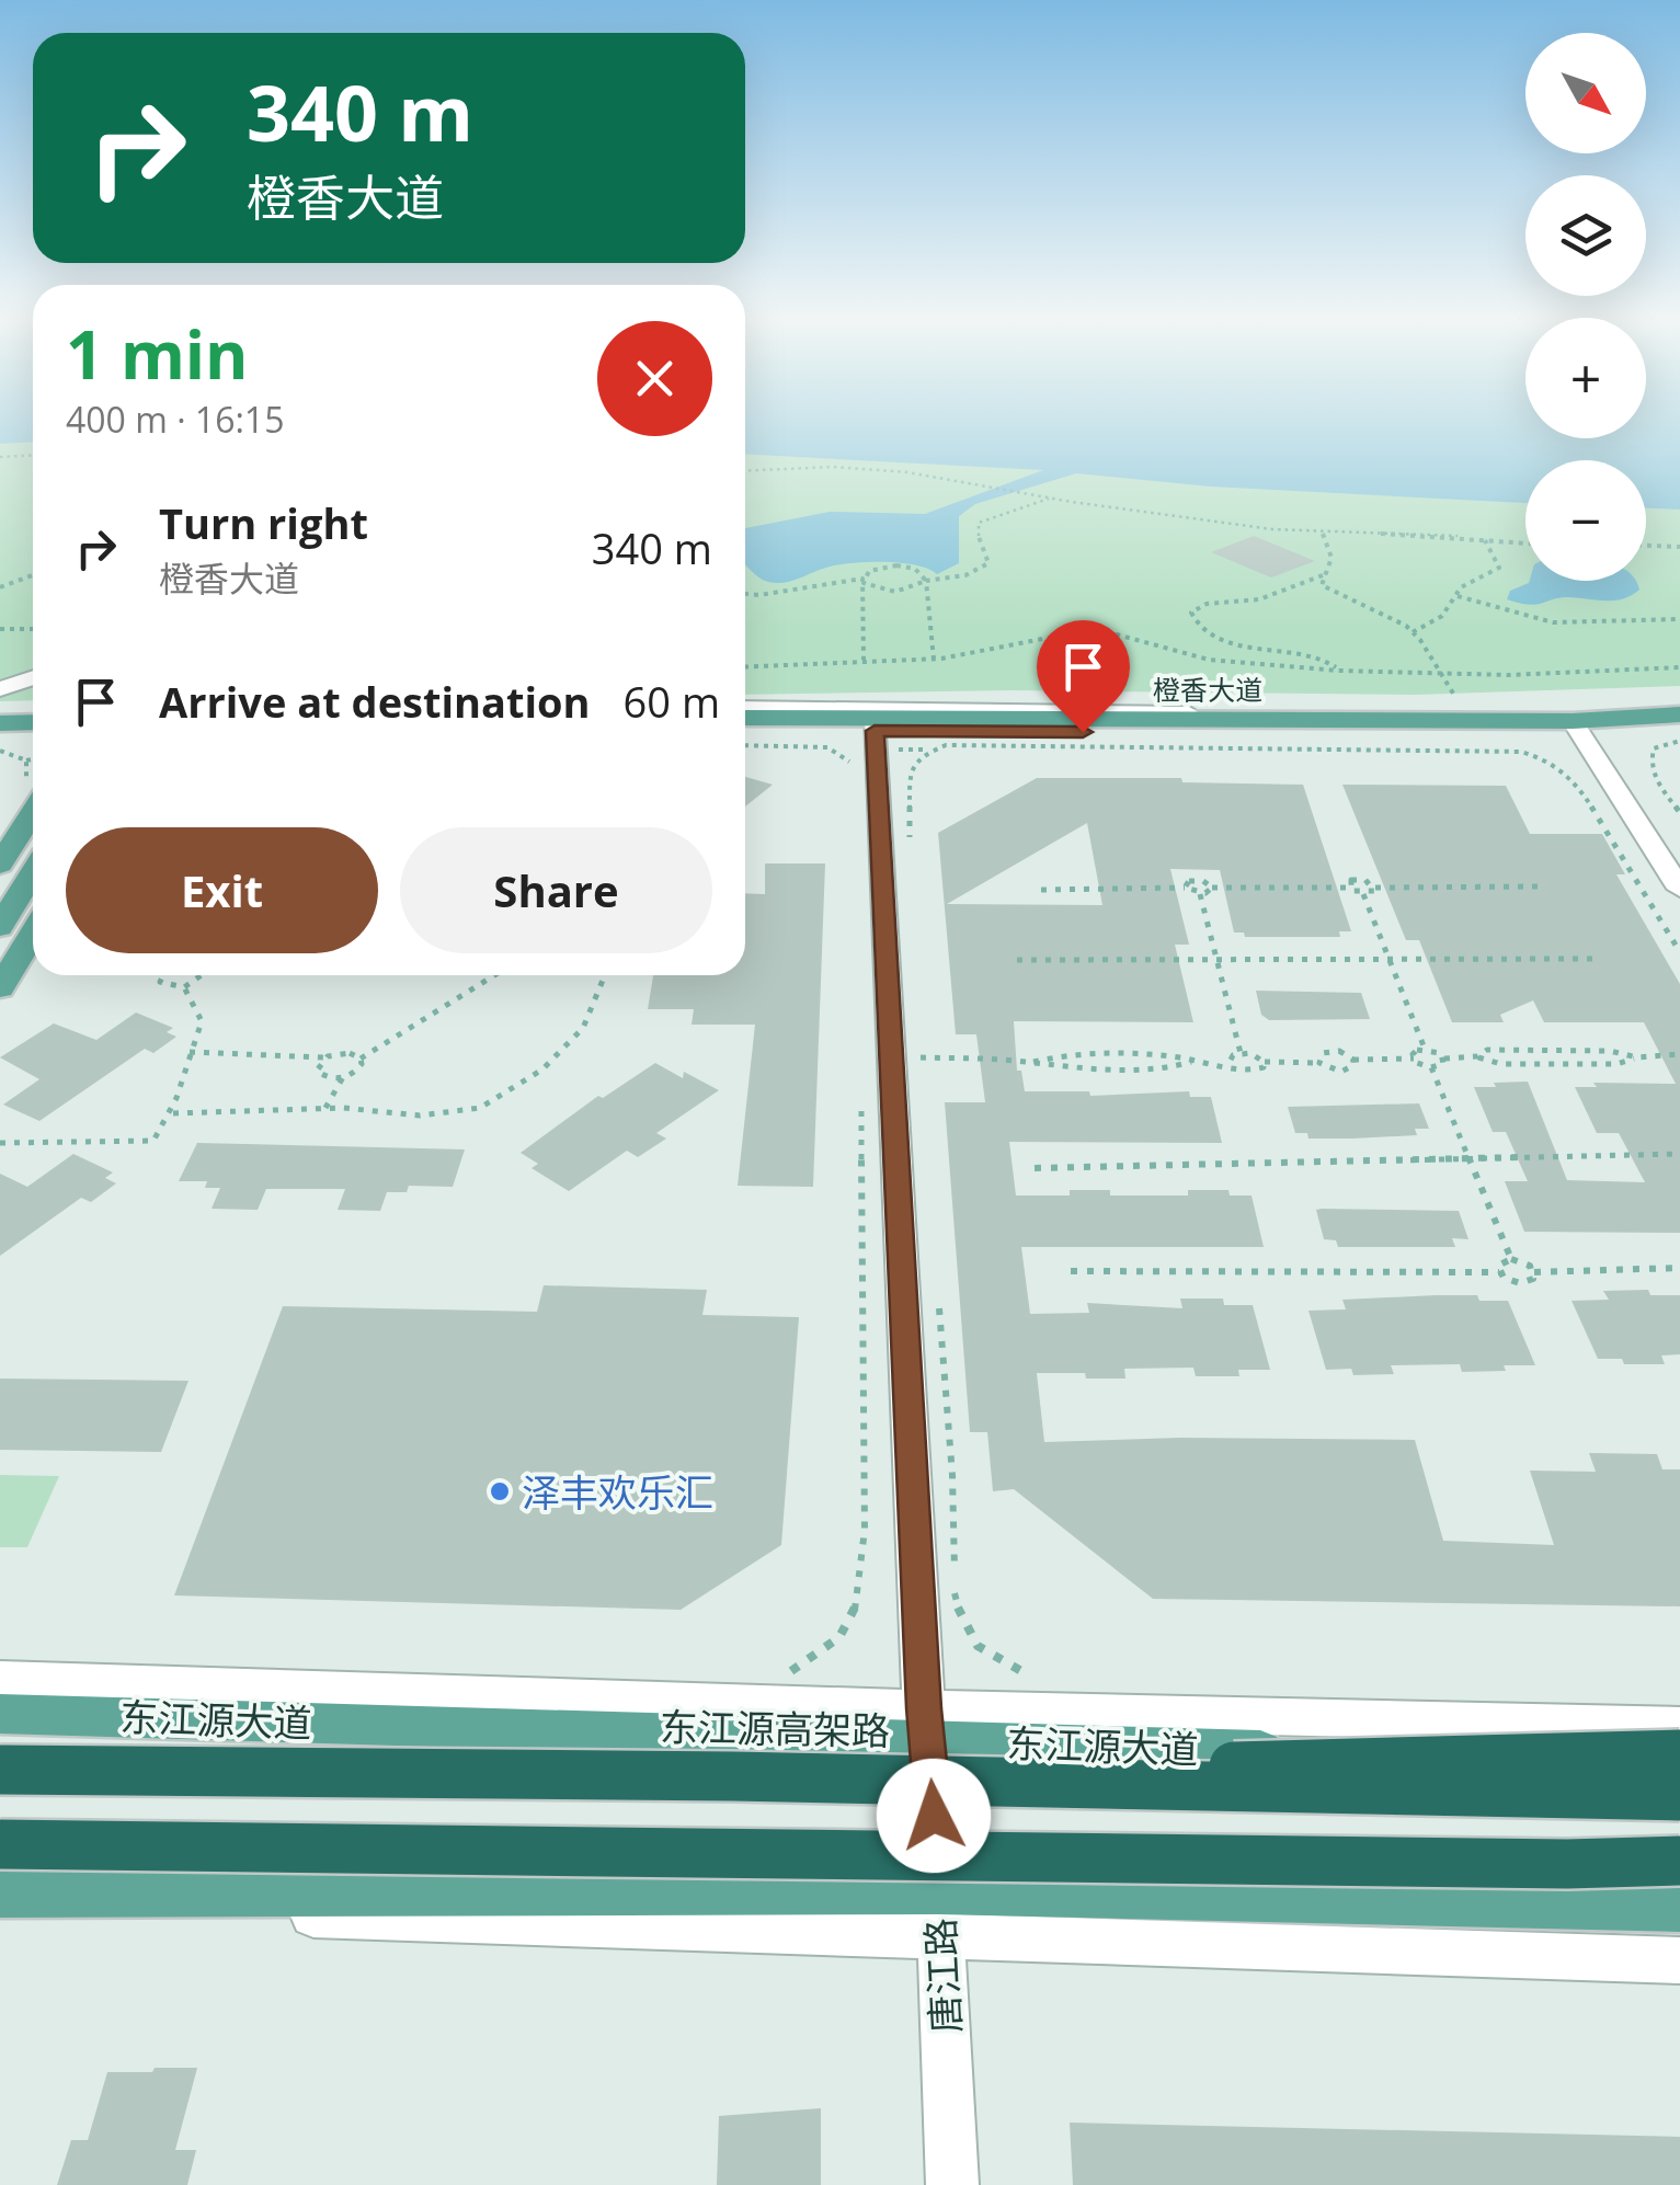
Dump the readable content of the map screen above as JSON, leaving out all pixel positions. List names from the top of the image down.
{
  "streets": {
    "highway": ["东江源高架路"],
    "main road": ["橙香大道", "东江源大道"],
    "street": ["唐江路"]
  },
  "crossings": [
    ["橙香大道", "唐江路"],
    ["东江源大道", "唐江路"]
  ],
  "places": ["泽丰欢乐汇"],
  "north": "bottom right",
  "page": {
    "map_buttons": ["+", "−"],
    "turn": ["340 m", "橙香大道"],
    "heading": ["1 min", "400 m · 16:15"],
    "list": [
      {
        "name": "Turn right",
        "note": "橙香大道",
        "value": "340 m"
      },
      {
        "name": "Arrive at destination",
        "value": "60 m"
      }
    ],
    "buttons": ["Exit", "Share"]
  }
}
